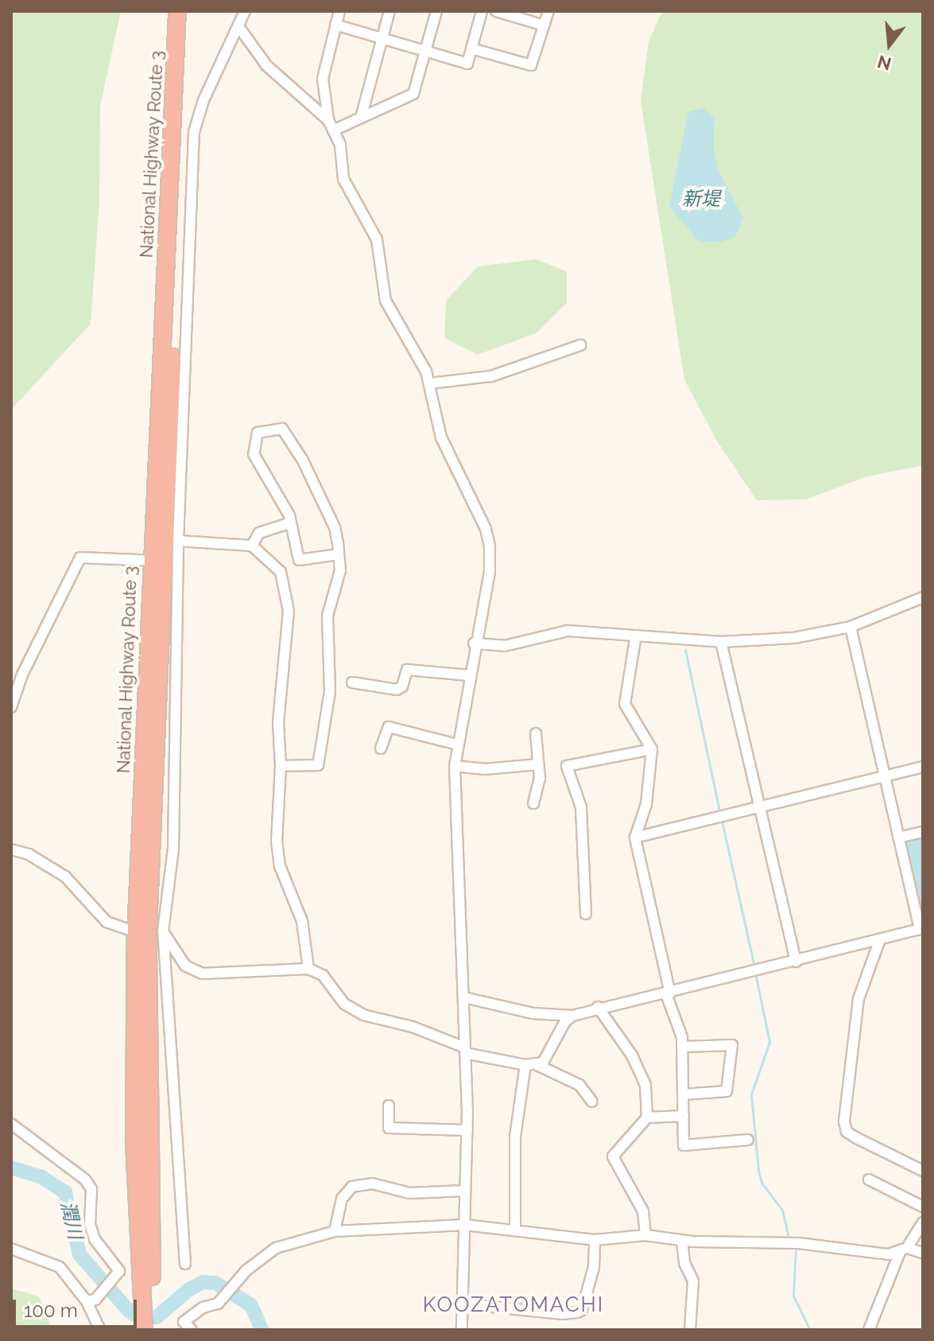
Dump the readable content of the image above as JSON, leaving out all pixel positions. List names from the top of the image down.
{
  "streets": {
    "highway": ["National Highway Route 3"]
  },
  "districts": ["KOOZATOMACHI"],
  "water": ["新堤", "潤川"],
  "scale_bar": "100 m",
  "north": "bottom"
}
